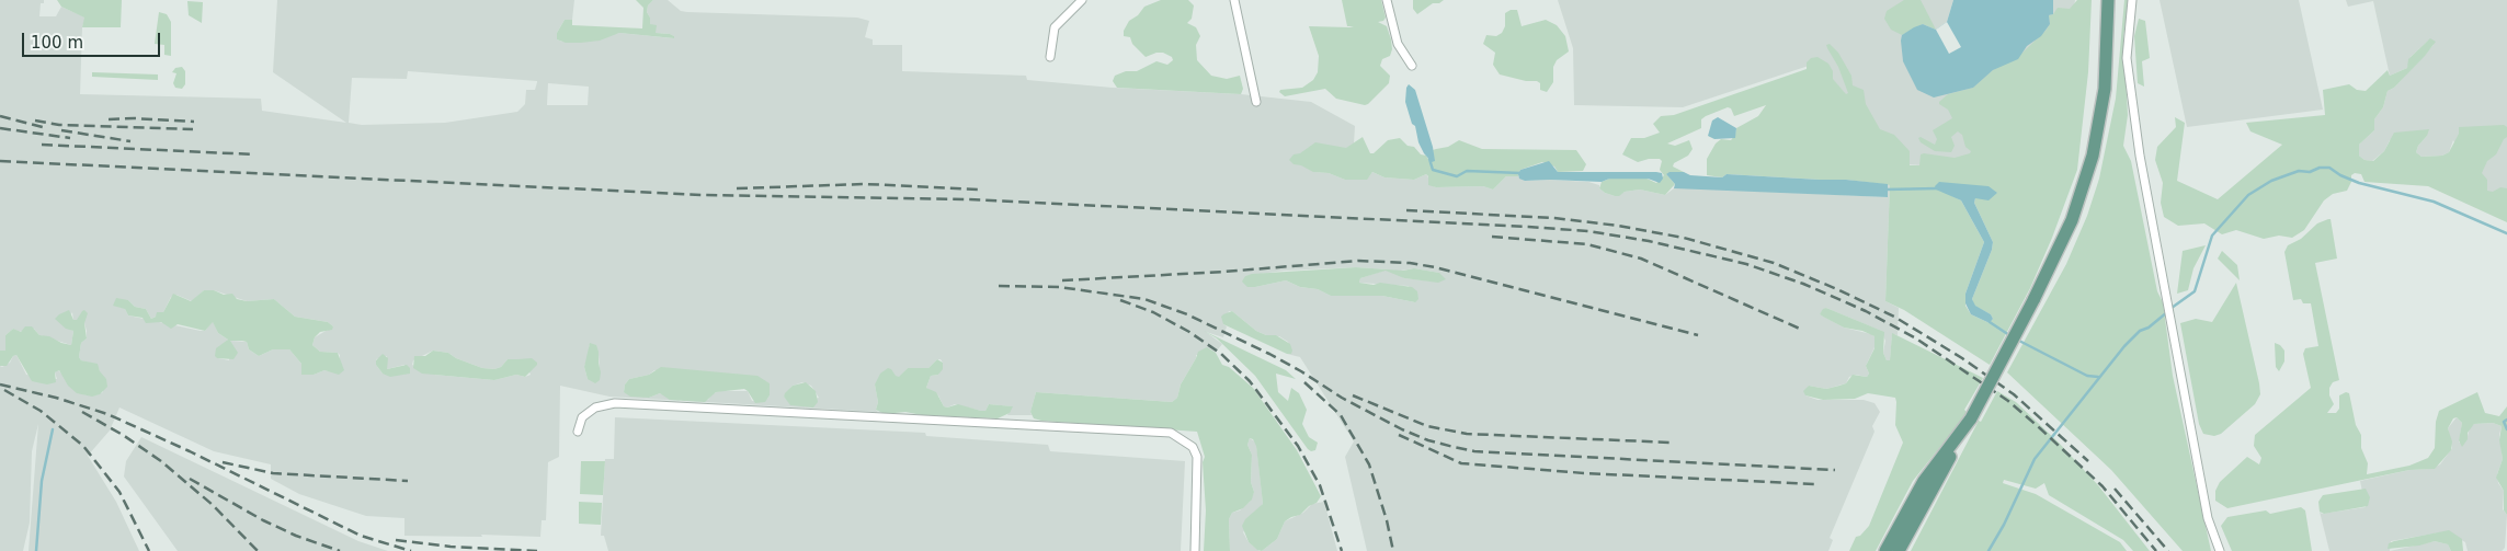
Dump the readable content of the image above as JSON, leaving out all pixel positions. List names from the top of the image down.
{
  "scale_bar": "100 m"
}
